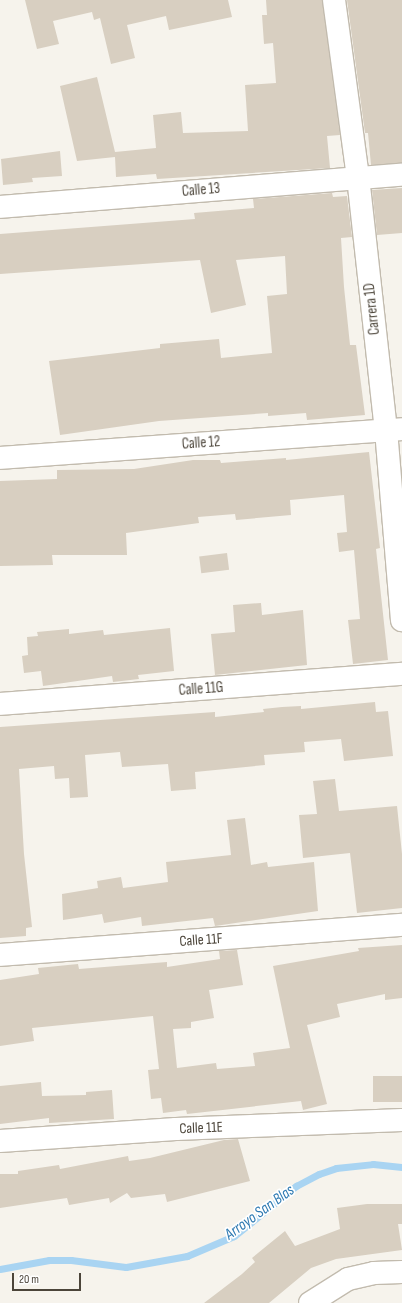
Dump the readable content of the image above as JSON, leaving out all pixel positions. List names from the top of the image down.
{
  "streets": {
    "street": [
      "Calle 13",
      "Carrera 1D",
      "Calle 12",
      "Calle 11G",
      "Calle 11F",
      "Calle 11E"
    ]
  },
  "crossings": [
    ["Calle 13", "Carrera 1D"],
    ["Carrera 1D", "Calle 12"]
  ],
  "water": ["Arroyo San Blas"],
  "scale_bar": "20 m"
}
